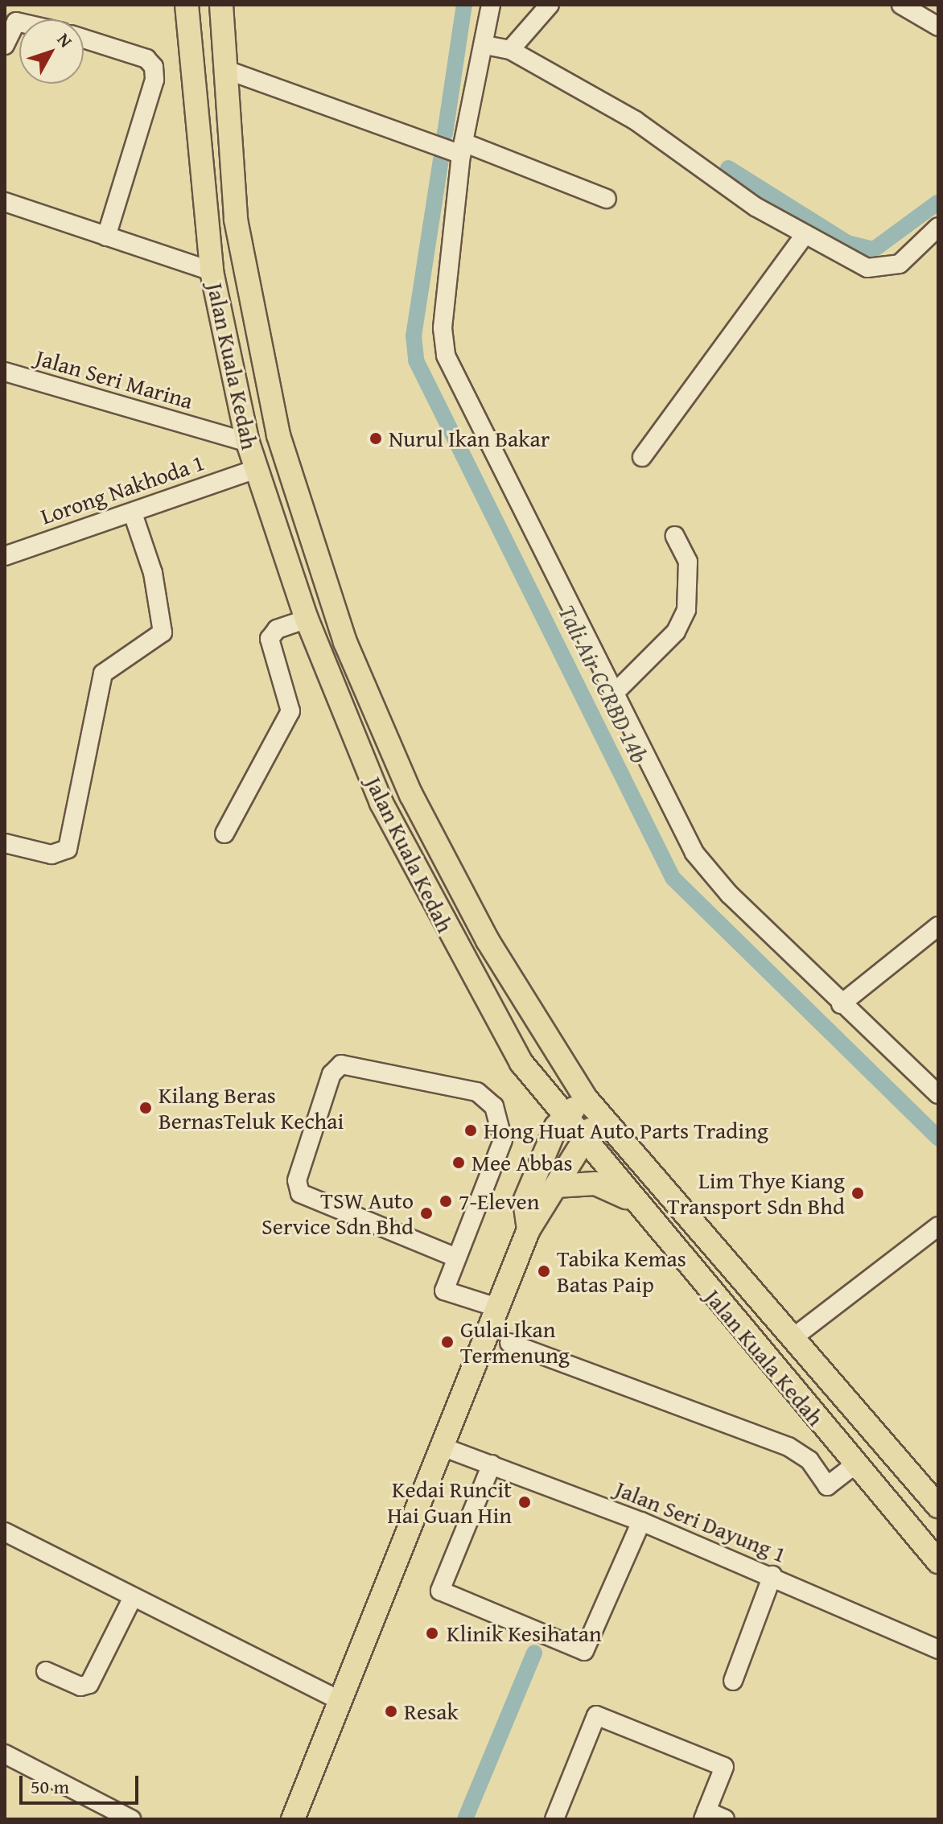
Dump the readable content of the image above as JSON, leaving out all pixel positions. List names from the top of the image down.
{
  "streets": {
    "main road": ["Jalan Kuala Kedah"],
    "street": ["Jalan Seri Marina", "Lorong Nakhoda 1", "Jalan Seri Dayung 1"]
  },
  "crossings": [
    ["Jalan Kuala Kedah", "Jalan Seri Marina"],
    ["Jalan Kuala Kedah", "Lorong Nakhoda 1"]
  ],
  "water": ["Tali Air CCRBD 14b"],
  "places": [
    "Nurul Ikan Bakar",
    "Kilang Beras BernasTeluk Kechai",
    "Hong Huat Auto Parts Trading",
    "Mee Abbas",
    "Lim Thye Kiang Transport Sdn Bhd",
    "7-Eleven",
    "TSW Auto Service Sdn Bhd",
    "Tabika Kemas Batas Paip",
    "Gulai Ikan Termenung",
    "Kedai Runcit Hai Guan Hin",
    "Klinik Kesihatan",
    "Resak"
  ],
  "scale_bar": "50 m",
  "north": "top right"
}
